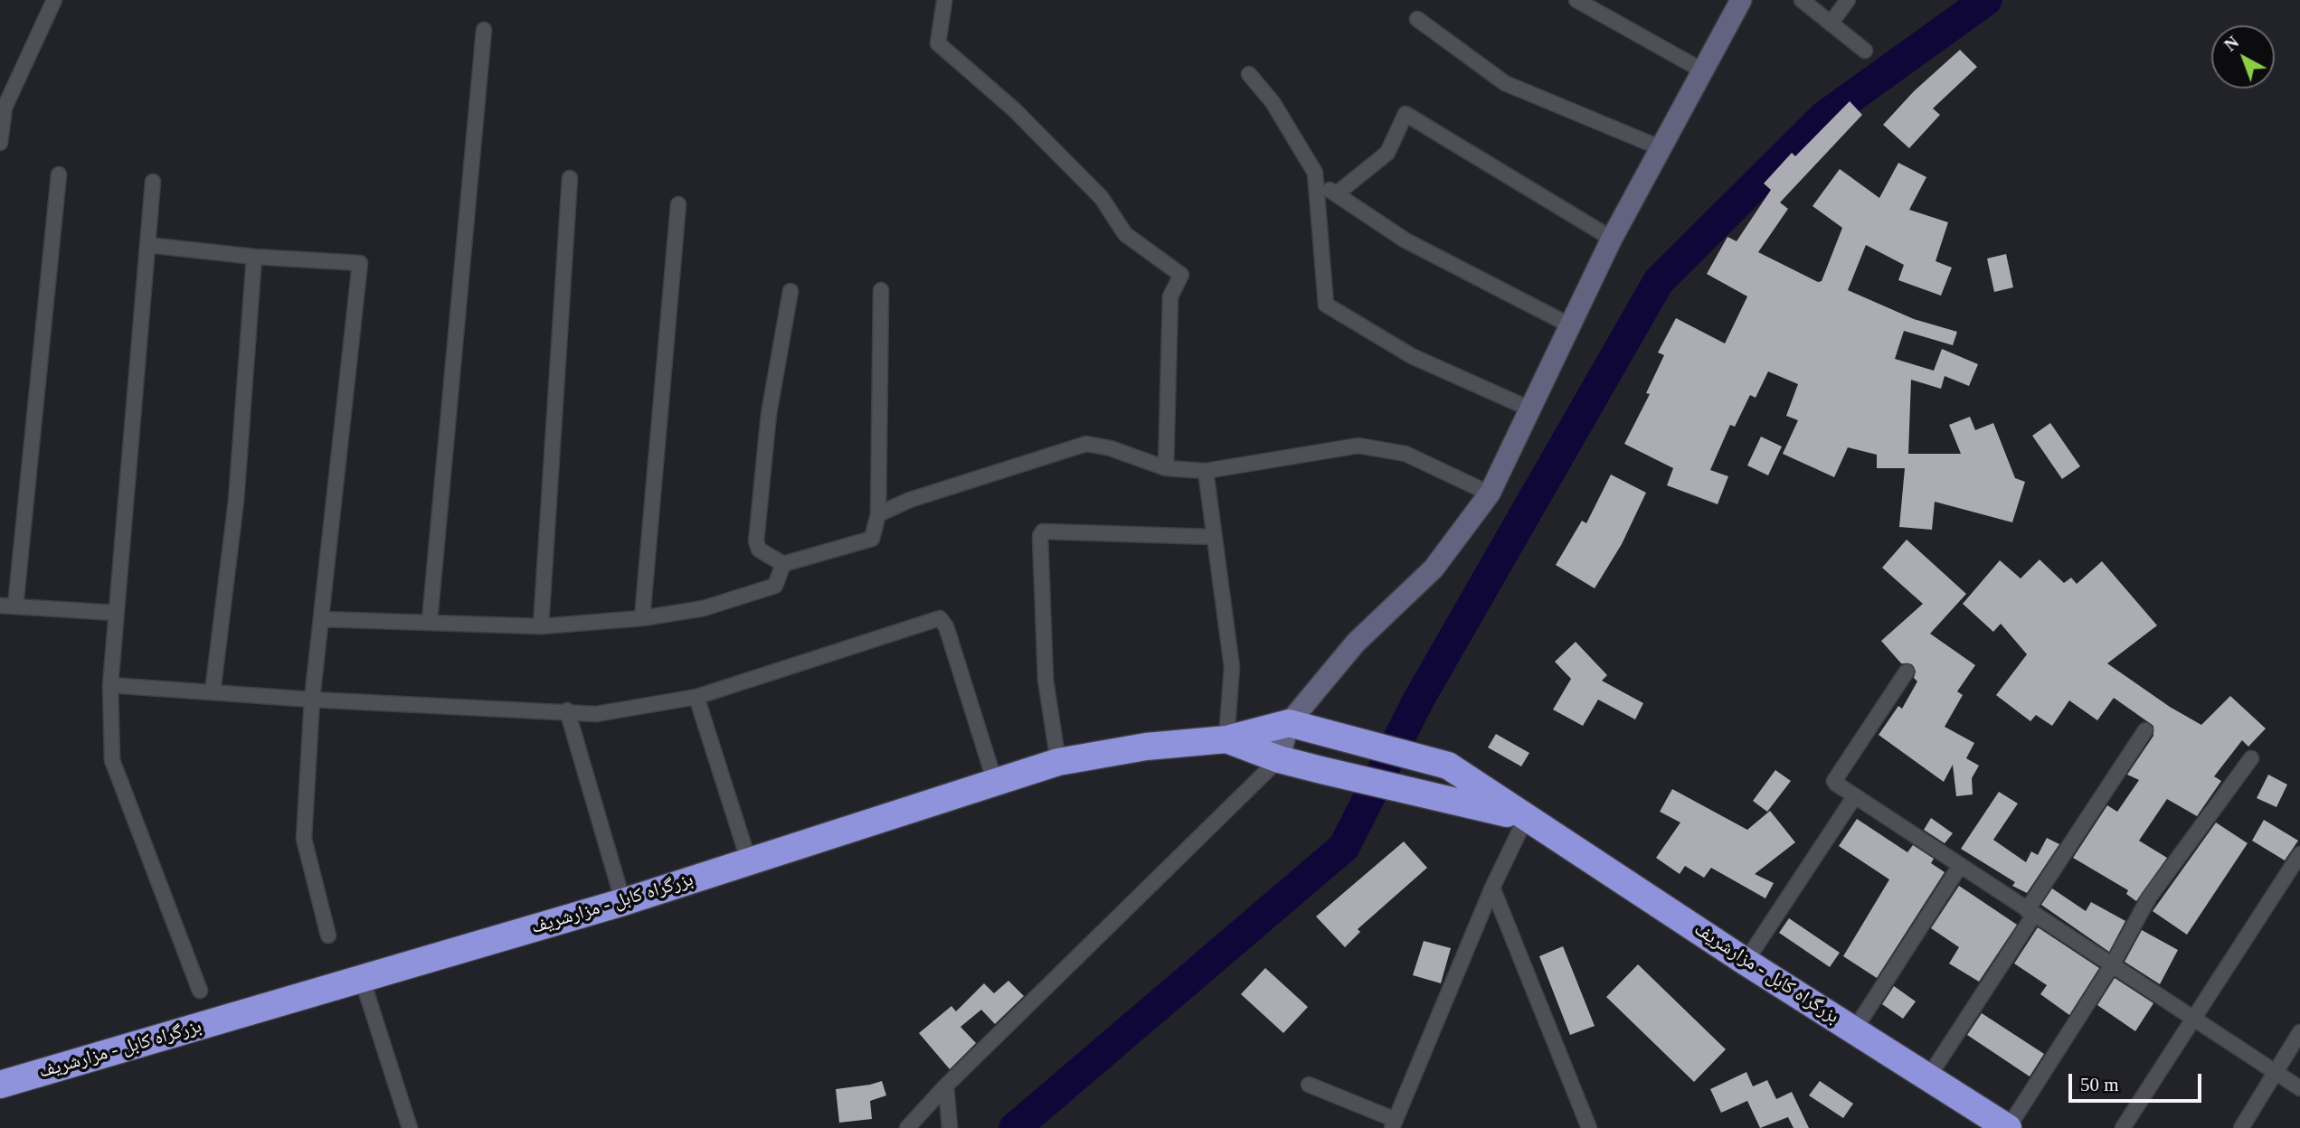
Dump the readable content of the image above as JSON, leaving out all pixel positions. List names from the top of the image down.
{
  "streets": {
    "highway": ["بزرگراه کابل - مزارشریف"]
  },
  "scale_bar": "50 m",
  "north": "top left"
}
